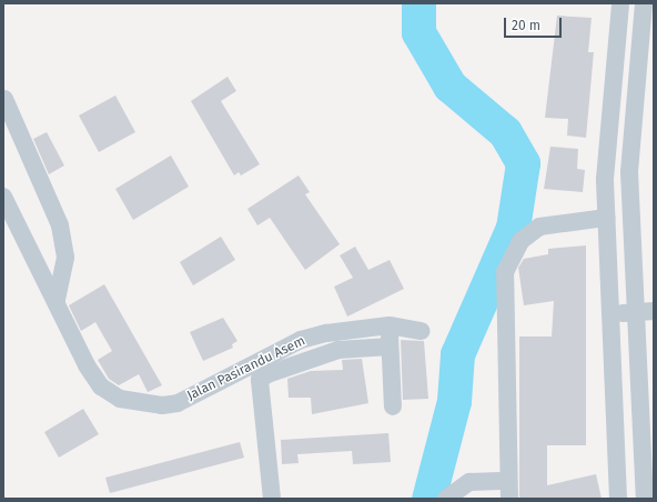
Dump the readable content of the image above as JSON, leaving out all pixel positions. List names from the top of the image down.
{
  "streets": {
    "street": ["Jalan Pasirandu Asem"]
  },
  "scale_bar": "20 m"
}
